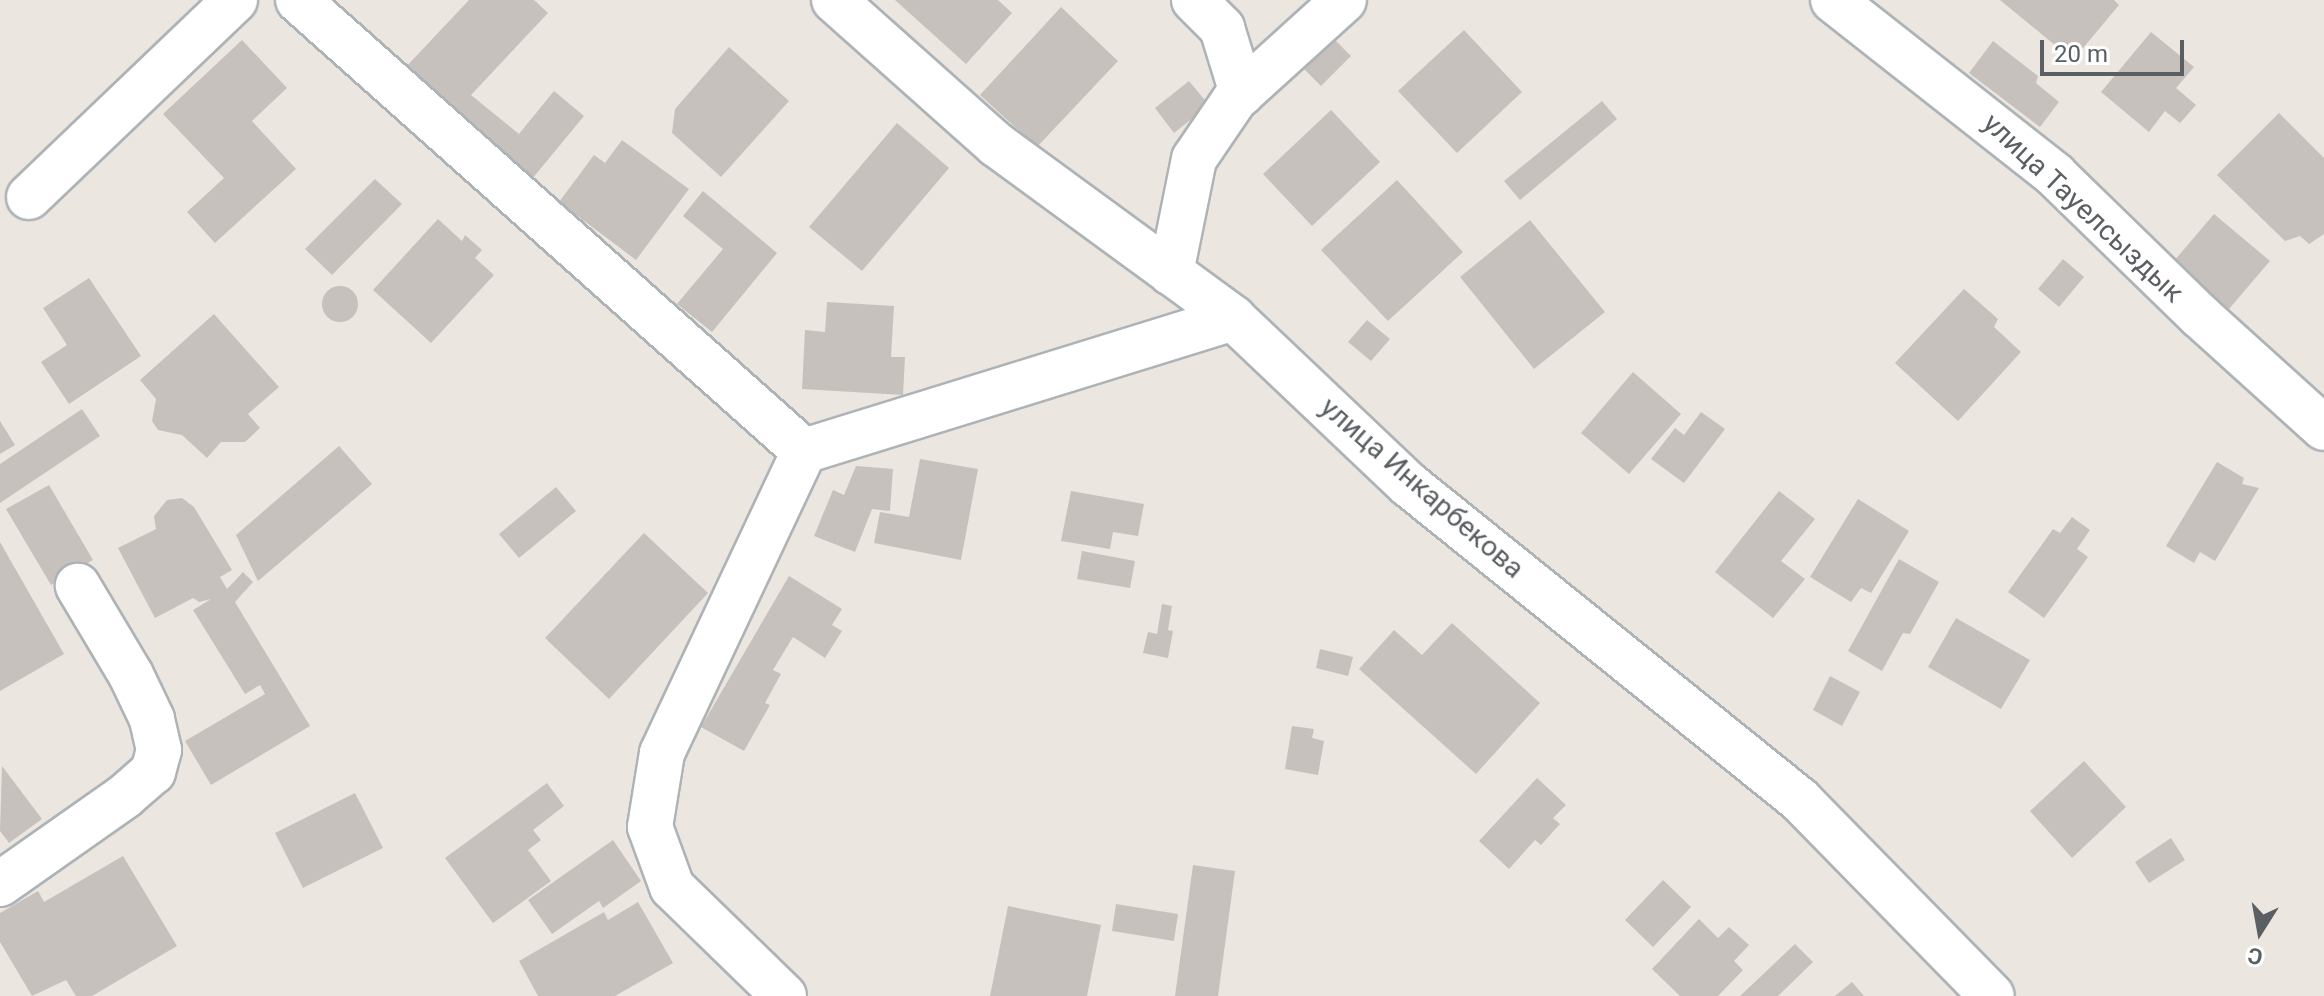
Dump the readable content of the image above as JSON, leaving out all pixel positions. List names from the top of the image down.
{
  "streets": {
    "street": ["улица Тауелсыздык", "улица Инкарбекова"]
  },
  "scale_bar": "20 m",
  "north": "bottom"
}
